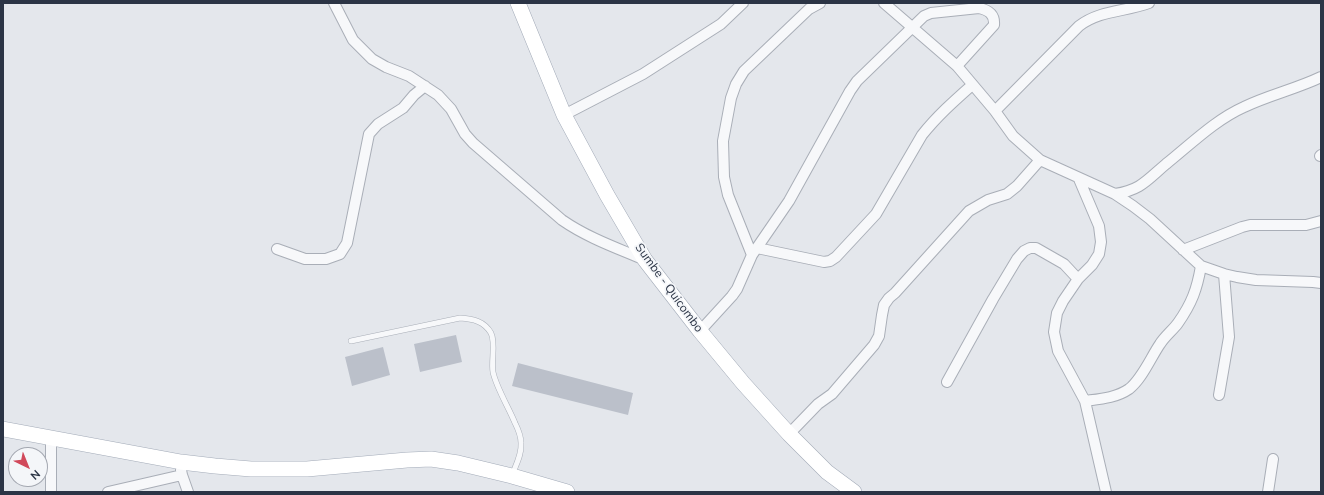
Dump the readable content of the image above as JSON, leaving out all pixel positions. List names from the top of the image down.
{
  "streets": {
    "main road": ["Sumbe - Quicombo"]
  },
  "north": "bottom right"
}
